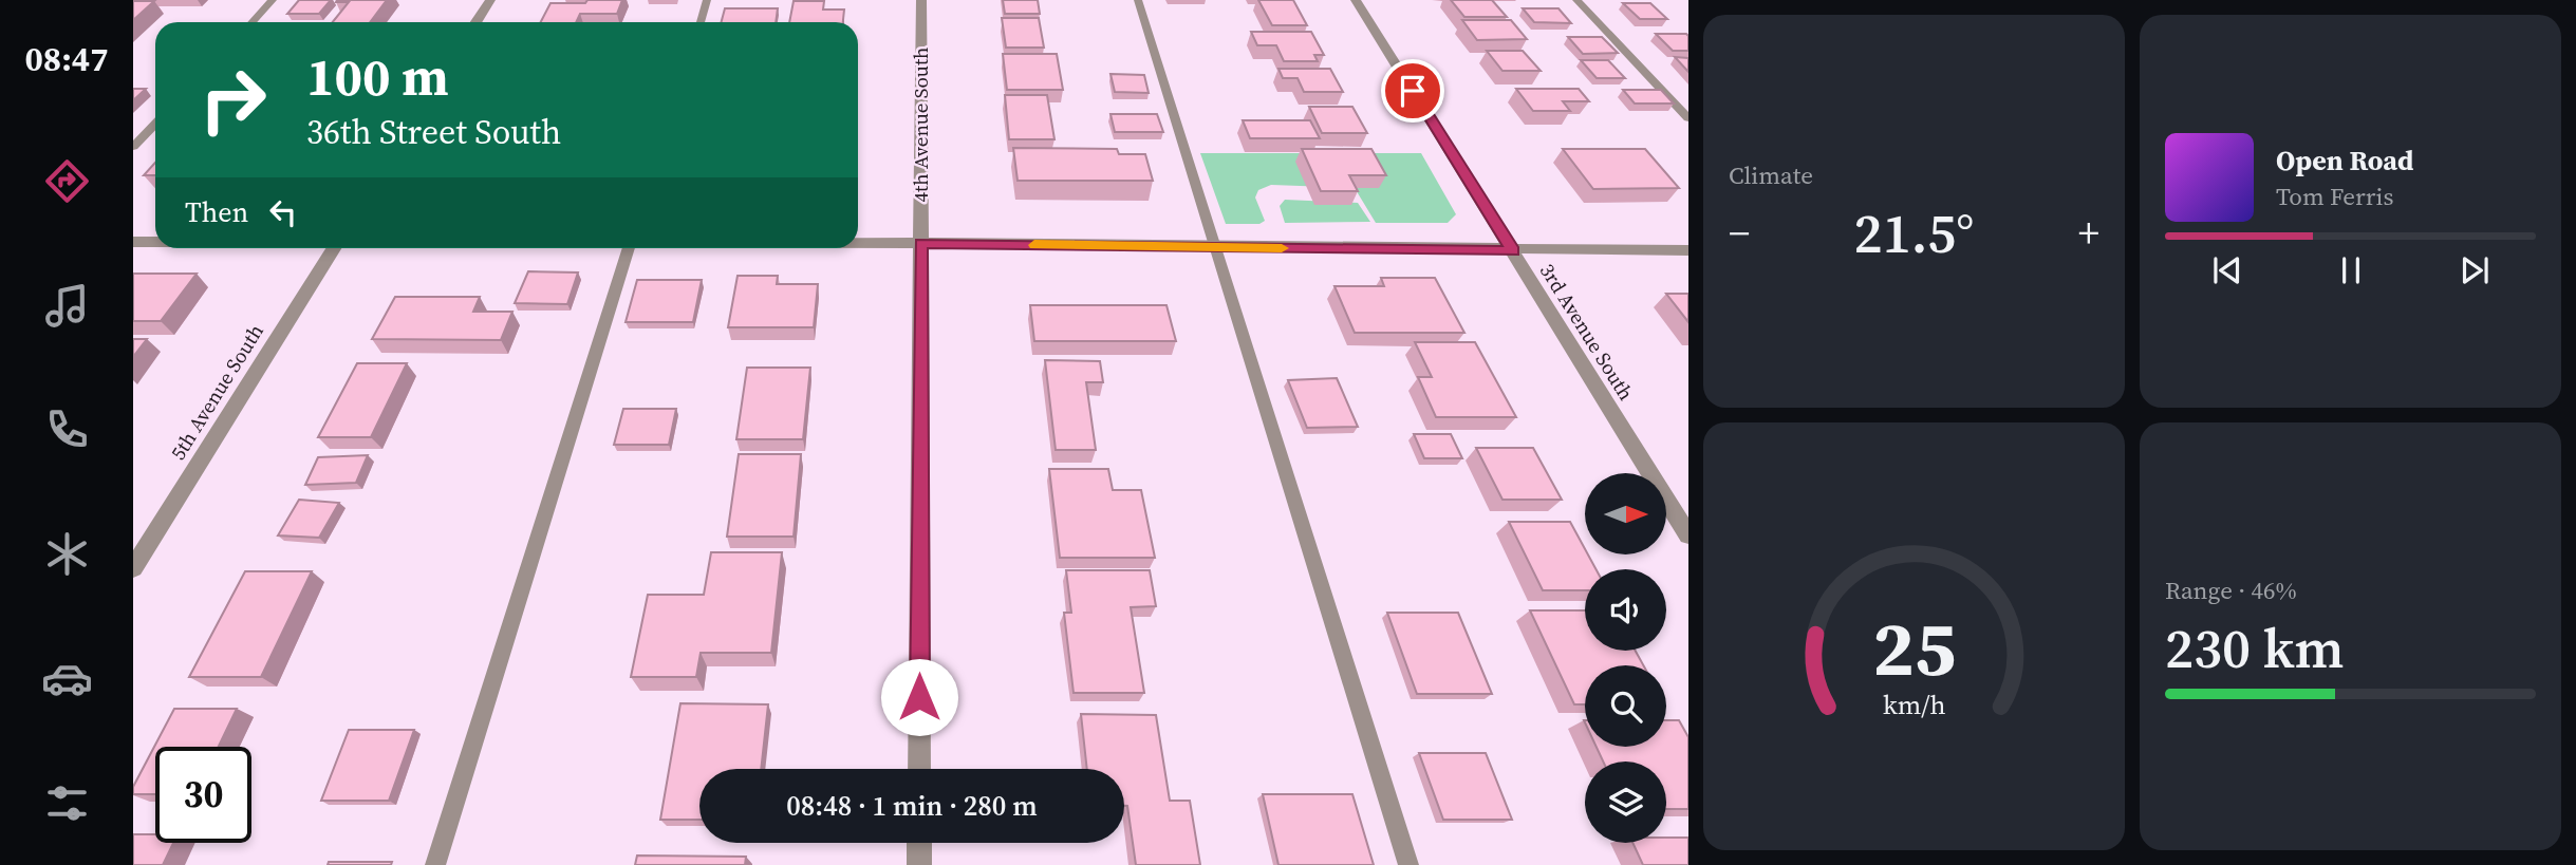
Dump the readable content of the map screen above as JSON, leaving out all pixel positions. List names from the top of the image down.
{
  "streets": {
    "street": ["4th Avenue South", "3rd Avenue South", "5th Avenue South"]
  },
  "north": "right",
  "page": {
    "tabs": "08:47",
    "tile": [
      "Climate",
      ["Range · 46%", "230 km"]
    ],
    "turn": ["100 m", "36th Street South"],
    "song": ["Open Road", "Tom Ferris"],
    "then": "Then",
    "heat": ["−", "21.5°", "+"],
    "limit": "30",
    "trip": "08:48 · 1 min · 280 m",
    "gauge": ["25", "km/h"]
  }
}
